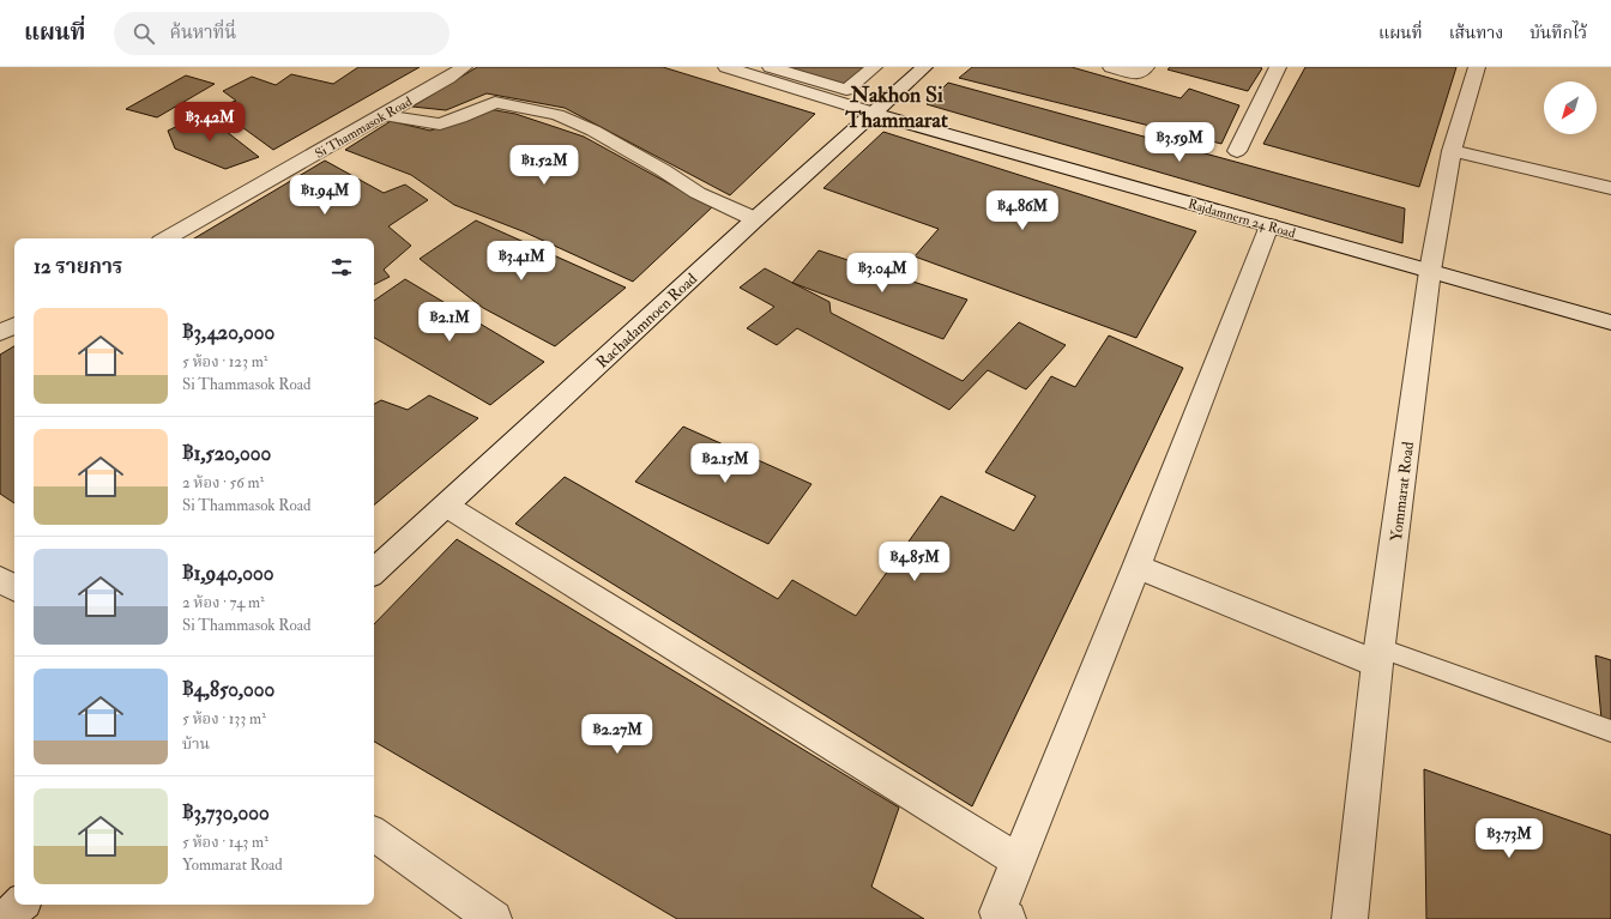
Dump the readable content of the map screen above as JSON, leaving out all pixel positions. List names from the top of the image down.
{
  "streets": {
    "street": [
      "Si Thammasok Road",
      "Rajdamnern 24 Road",
      "Rachadamnoen Road",
      "Yommarat Road"
    ]
  },
  "crossings": [
    ["Rajdamnern 24 Road", "Rachadamnoen Road"],
    ["Rajdamnern 24 Road", "Yommarat Road"]
  ],
  "districts": ["Nakhon Si Thammarat"],
  "north": "bottom left",
  "page": {
    "header": "แผนที่",
    "search": "ค้นหาที่นี่",
    "nav": ["แผนที่", "เส้นทาง", "บันทึกไว้"],
    "price": [
      "฿3.42M",
      "฿3.59M",
      "฿1.52M",
      "฿1.94M",
      "฿4.86M",
      "฿3.41M",
      "฿3.04M",
      "฿2.1M",
      "฿2.15M",
      "฿4.85M",
      "฿2.27M",
      "฿3.73M"
    ],
    "heading": "12 รายการ",
    "list": [
      {
        "name": "฿3,420,000",
        "note": "5 ห้อง · 123 m² · Si Thammasok Road"
      },
      {
        "name": "฿1,520,000",
        "note": "2 ห้อง · 56 m² · Si Thammasok Road"
      },
      {
        "name": "฿1,940,000",
        "note": "2 ห้อง · 74 m² · Si Thammasok Road"
      },
      {
        "name": "฿4,850,000",
        "note": "5 ห้อง · 133 m² · บ้าน"
      },
      {
        "name": "฿3,730,000",
        "note": "5 ห้อง · 143 m² · Yommarat Road"
      }
    ]
  }
}
